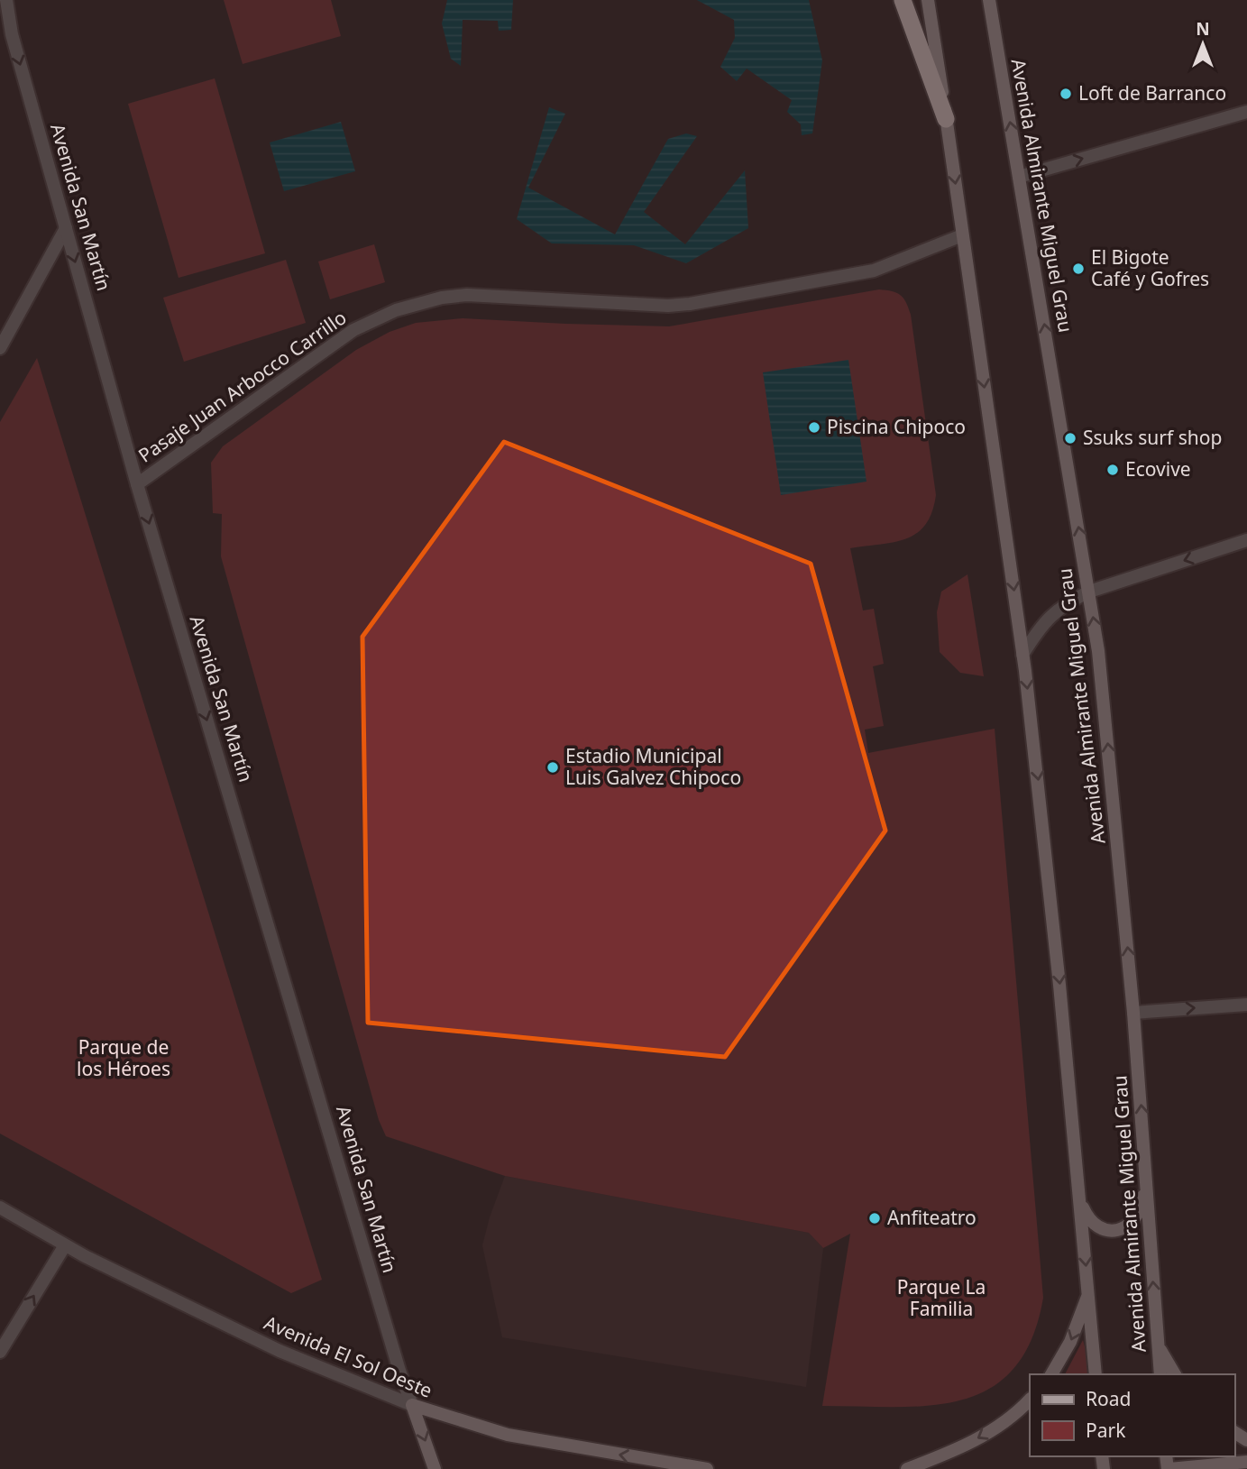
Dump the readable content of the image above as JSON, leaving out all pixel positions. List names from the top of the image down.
{
  "streets": {
    "main road": ["Avenida Almirante Miguel Grau", "Avenida El Sol Oeste"],
    "street": ["Avenida San Martín", "Pasaje Juan Arbocco Carrillo"]
  },
  "crossings": [
    ["Avenida San Martín", "Pasaje Juan Arbocco Carrillo"],
    ["Avenida San Martín", "Avenida El Sol Oeste"]
  ],
  "one_way": ["Avenida San Martín", "Avenida El Sol Oeste"],
  "parks": ["Parque de los Héroes", "Parque La Familia"],
  "places": [
    "Loft de Barranco",
    "El Bigote Café y Gofres",
    "Piscina Chipoco",
    "Ssuks surf shop",
    "Ecovive",
    "Estadio Municipal Luis Galvez Chipoco",
    "Anfiteatro"
  ],
  "legend": ["Road", "Park"],
  "north": "top"
}
